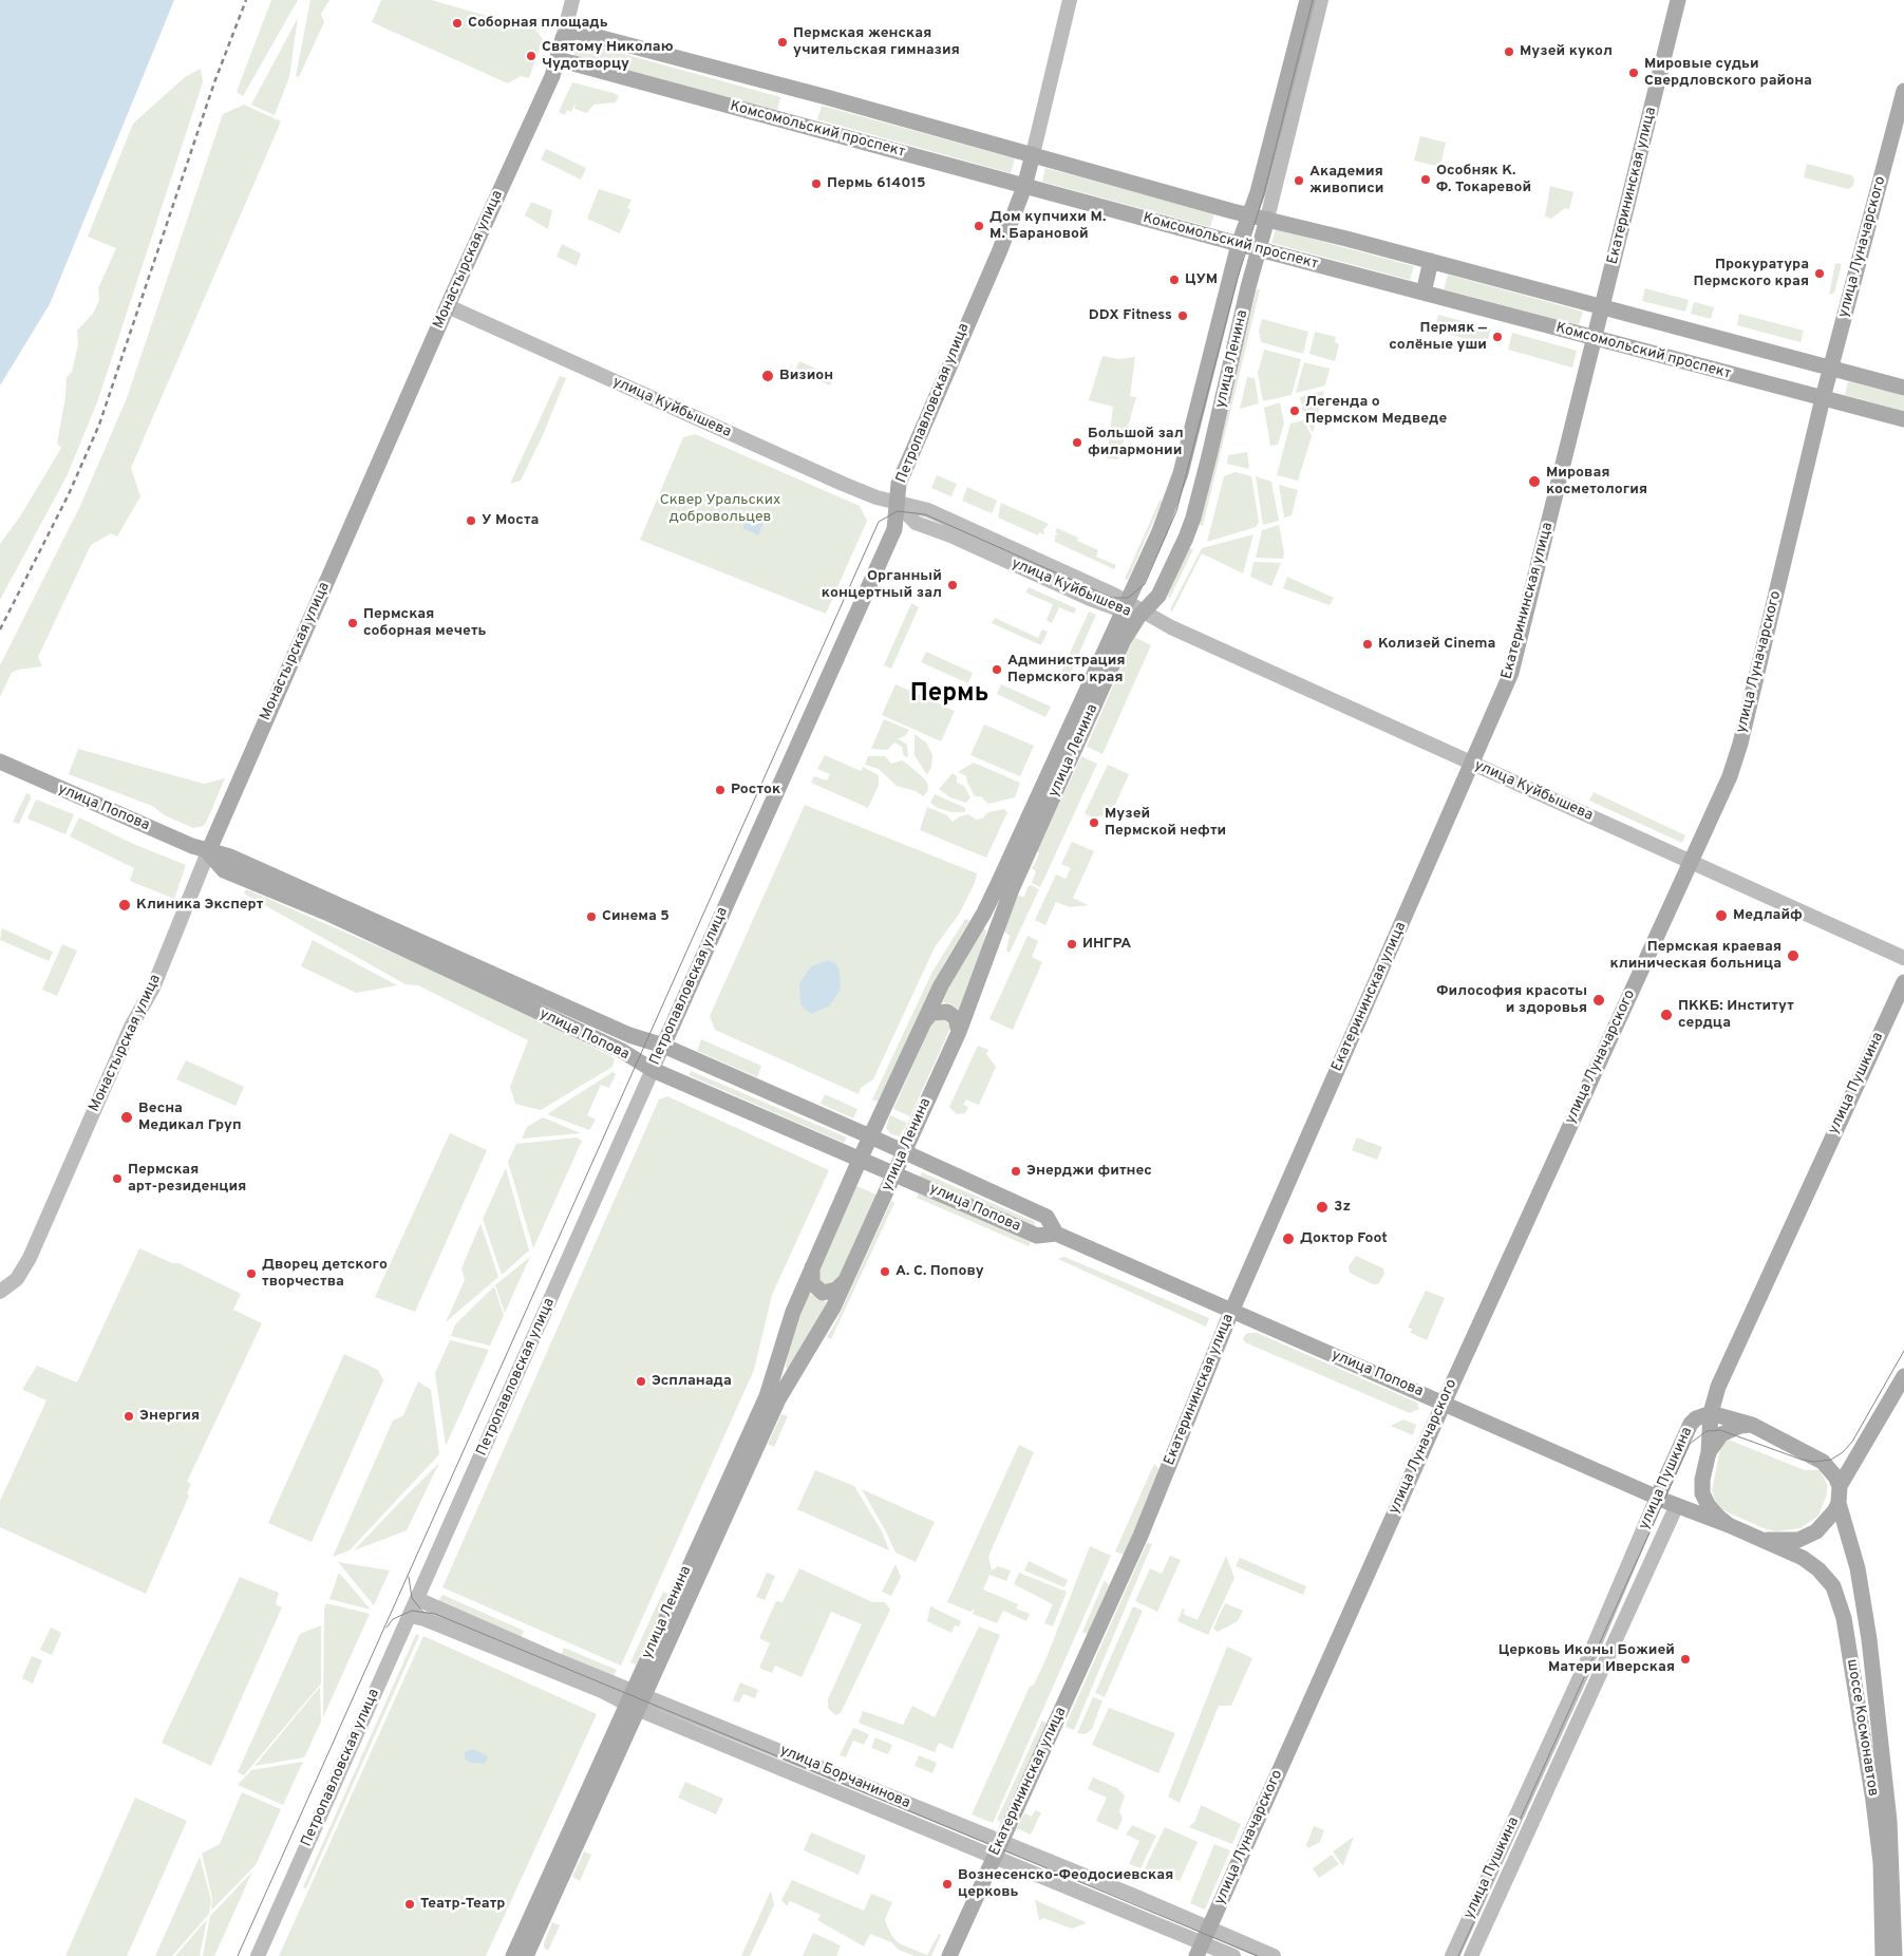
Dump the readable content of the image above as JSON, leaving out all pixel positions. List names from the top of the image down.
{
  "streets": {
    "main road": [
      "Комсомольский проспект",
      "Екатерининская улица",
      "улица Луначарского",
      "Монастырская улица",
      "улица Ленина",
      "Петропавловская улица",
      "улица Куйбышева",
      "улица Попова",
      "улица Пушкина",
      "шоссе Космонавтов",
      "улица Борчанинова"
    ]
  },
  "crossings": [
    ["Комсомольский проспект", "Екатерининская улица"],
    ["Комсомольский проспект", "улица Луначарского"],
    ["Комсомольский проспект", "Монастырская улица"],
    ["Комсомольский проспект", "улица Ленина"],
    ["Комсомольский проспект", "Петропавловская улица"],
    ["Екатерининская улица", "улица Куйбышева"],
    ["Екатерининская улица", "улица Попова"],
    ["Екатерининская улица", "улица Борчанинова"],
    ["улица Луначарского", "улица Куйбышева"],
    ["улица Луначарского", "улица Попова"],
    ["улица Луначарского", "улица Борчанинова"],
    ["Монастырская улица", "улица Куйбышева"],
    ["Монастырская улица", "улица Попова"],
    ["улица Ленина", "улица Куйбышева"],
    ["улица Ленина", "улица Попова"],
    ["улица Ленина", "улица Борчанинова"],
    ["Петропавловская улица", "улица Куйбышева"],
    ["Петропавловская улица", "улица Попова"],
    ["Петропавловская улица", "улица Борчанинова"],
    ["улица Попова", "улица Пушкина"],
    ["улица Попова", "шоссе Космонавтов"]
  ],
  "districts": ["Пермь"],
  "parks": ["Сквер Уральских добровольцев"],
  "places": [
    "Соборная площадь",
    "Пермская женская учительская гимназия",
    "Музей кукол",
    "Святому Николаю Чудотворцу",
    "Мировые судьи Свердловского района",
    "Особняк К. Ф. Токаревой",
    "Академия живописи",
    "Пермь 614015",
    "Дом купчихи М. М. Барановой",
    "Прокуратура Пермского края",
    "ЦУМ",
    "DDX Fitness",
    "Пермяк — солёные уши",
    "Визион",
    "Легенда о Пермском Медведе",
    "Большой зал филармонии",
    "Мировая косметология",
    "У Моста",
    "Органный концертный зал",
    "Пермская соборная мечеть",
    "Колизей Cinema",
    "Администрация Пермского края",
    "Росток",
    "Музей Пермской нефти",
    "Клиника Эксперт",
    "Медлайф",
    "Синема 5",
    "ИНГРА",
    "Пермская краевая клиническая больница",
    "Философия красоты и здоровья",
    "ПККБ: Институт сердца",
    "Весна Медикал Груп",
    "Энерджи фитнес",
    "Пермская арт-резиденция",
    "3z",
    "Доктор Foot",
    "А. С. Попову",
    "Дворец детского творчества",
    "Эспланада",
    "Энергия",
    "Церковь Иконы Божией Матери Иверская",
    "Вознесенско-Феодосиевская церковь",
    "Театр-Театр"
  ]
}
